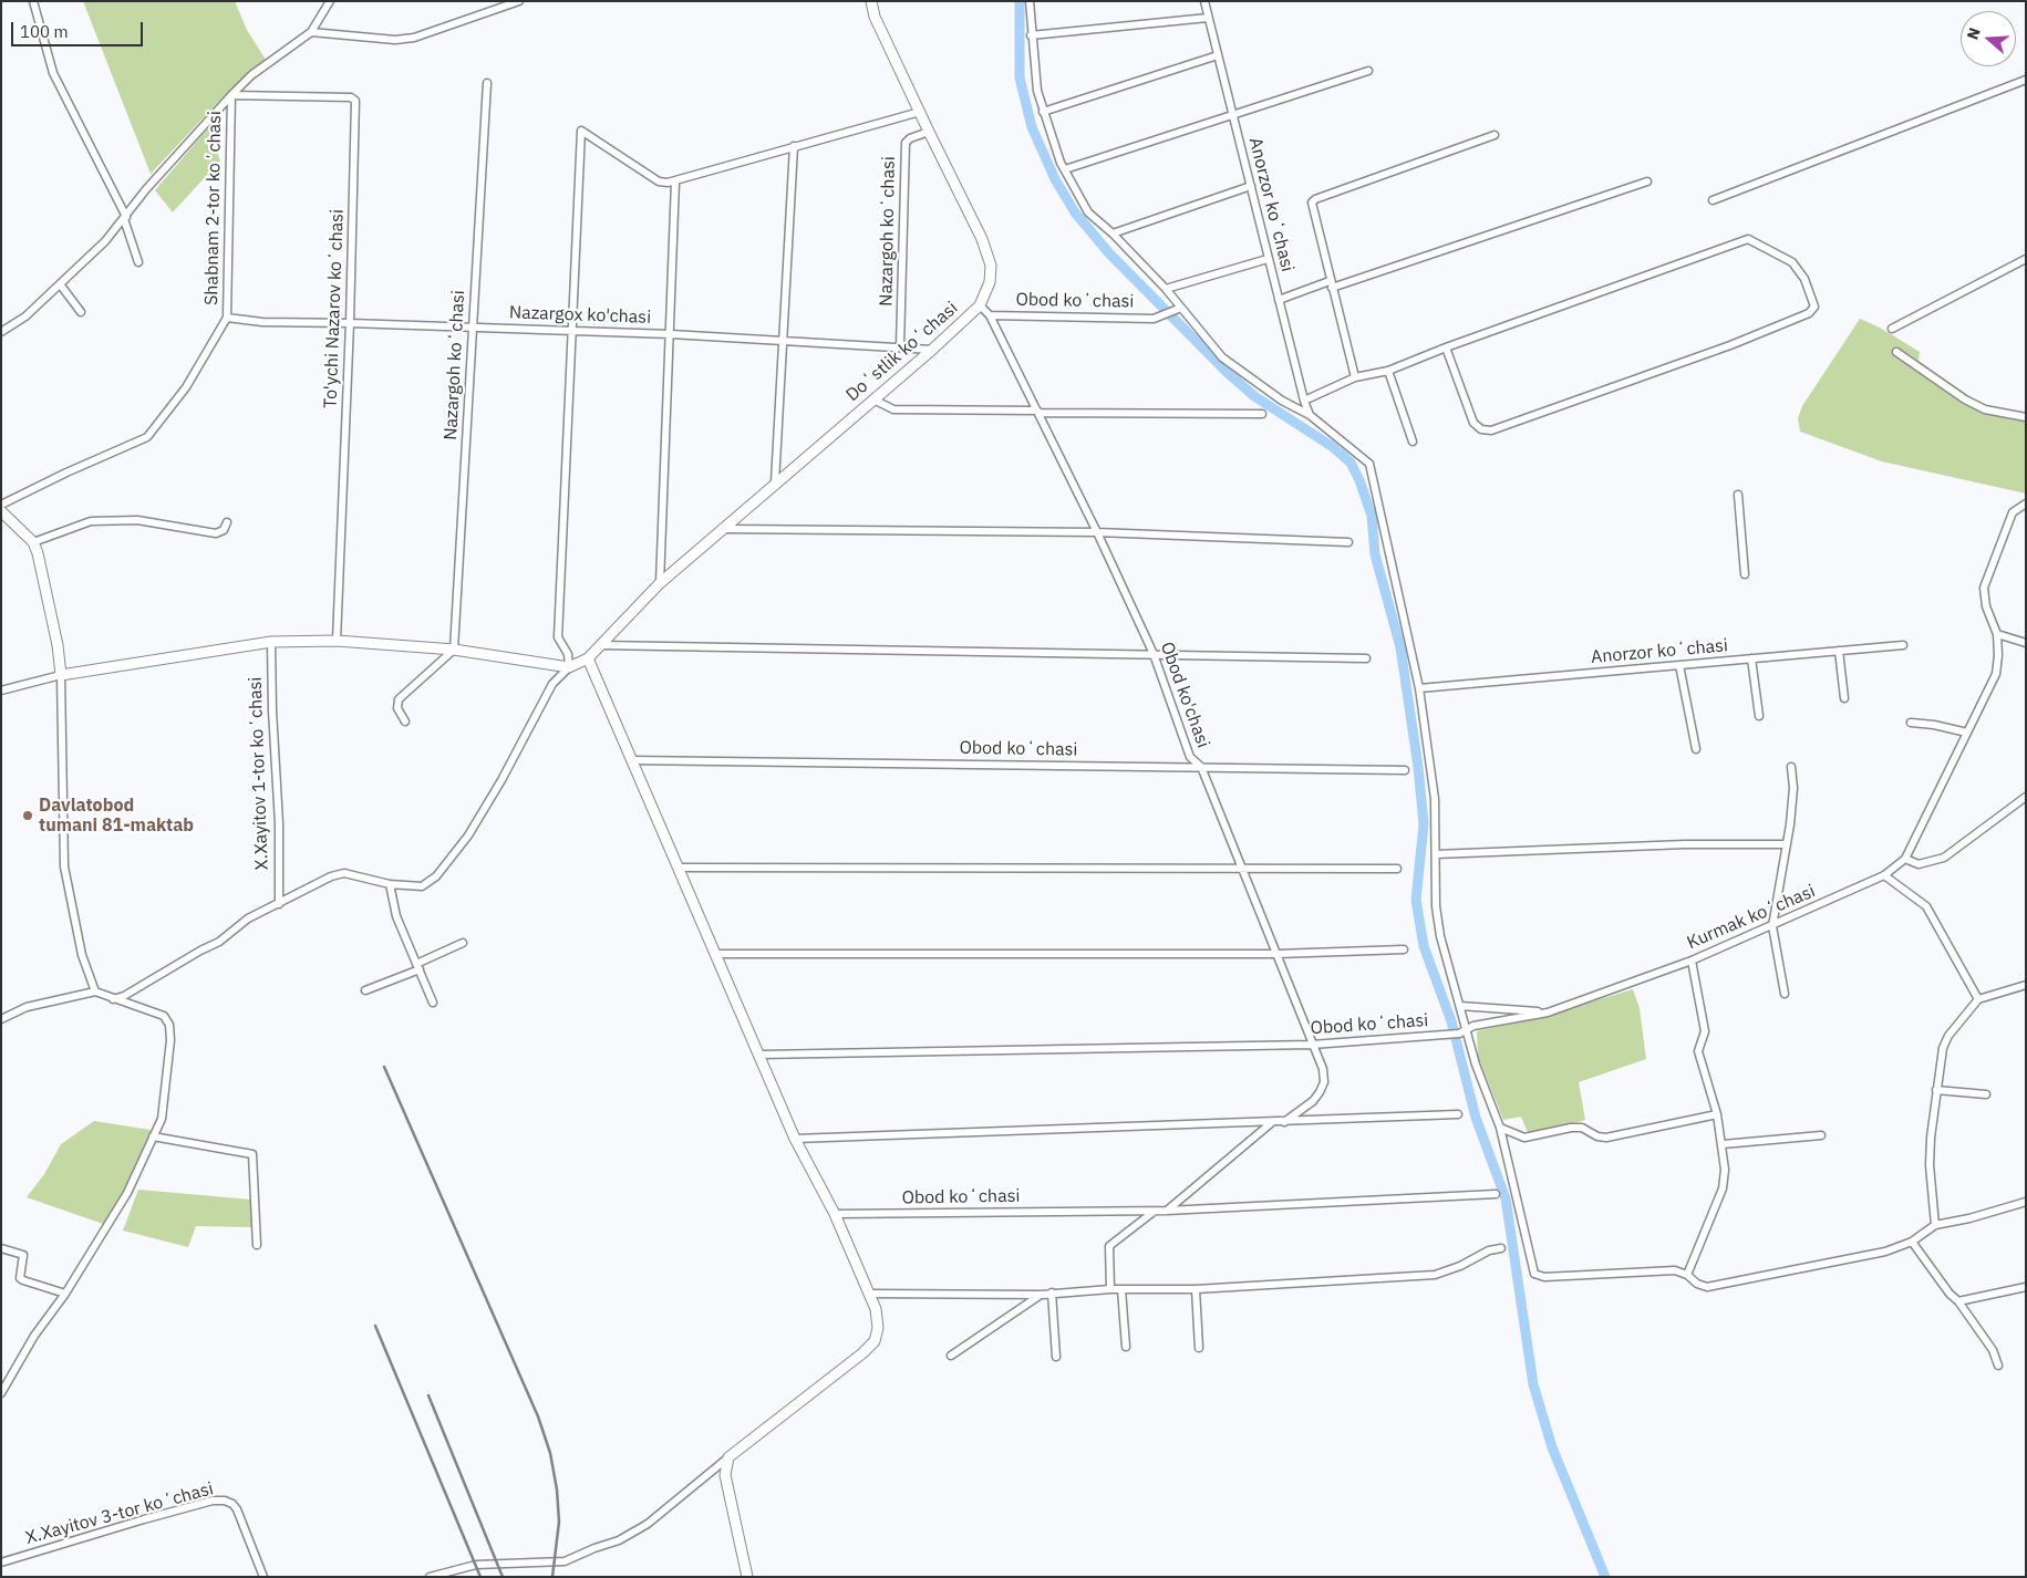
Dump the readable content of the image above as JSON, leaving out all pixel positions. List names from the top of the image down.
{
  "streets": {
    "street": [
      "Anorzor koʻchasi",
      "Shabnam 2-tor koʼchasi",
      "Nazargoh koʻchasi",
      "Obod koʻchasi",
      "To'ychi Nazarov koʻchasi",
      "Nazargox ko'chasi",
      "Doʻstlik koʻchasi",
      "Obod ko'chasi",
      "X.Xayitov 1-tor koʼchasi",
      "Kurmak koʻchasi",
      "X.Xayitov 3-tor koʼchasi"
    ]
  },
  "crossings": [
    ["Shabnam 2-tor koʼchasi", "To'ychi Nazarov koʻchasi"],
    ["Shabnam 2-tor koʼchasi", "Nazargox ko'chasi"],
    ["Nazargoh koʻchasi", "Nazargox ko'chasi"],
    ["Nazargoh koʻchasi", "Doʻstlik koʻchasi"],
    ["Obod koʻchasi", "Obod ko'chasi"],
    ["Obod koʻchasi", "Kurmak koʻchasi"],
    ["To'ychi Nazarov koʻchasi", "Nazargox ko'chasi"],
    ["Nazargox ko'chasi", "Doʻstlik koʻchasi"],
    ["Doʻstlik koʻchasi", "Obod ko'chasi"]
  ],
  "places": ["Davlatobod tumani 81-maktab"],
  "scale_bar": "100 m",
  "north": "left"
}
